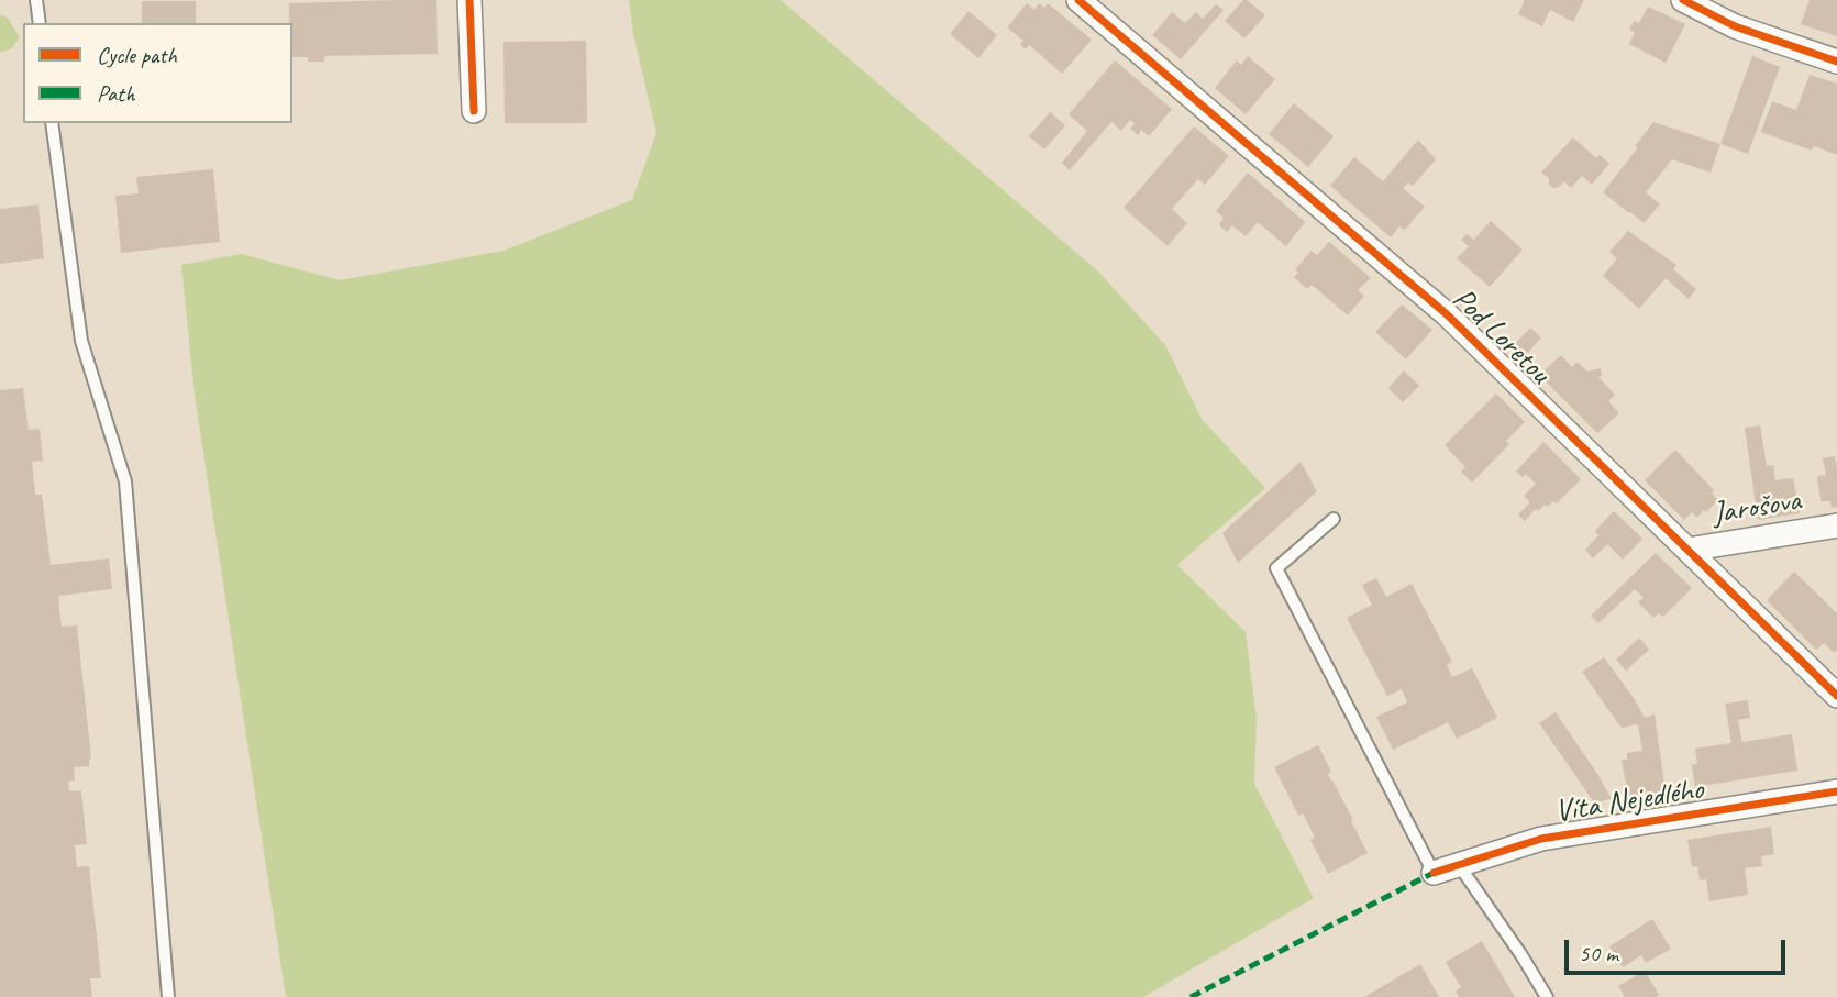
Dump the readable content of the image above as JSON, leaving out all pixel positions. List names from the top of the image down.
{
  "streets": {
    "street": ["Pod Loretou", "Jarošova", "Víta Nejedlého"]
  },
  "crossings": [
    ["Pod Loretou", "Jarošova"]
  ],
  "legend": ["Cycle path", "Path"],
  "scale_bar": "50 m"
}
